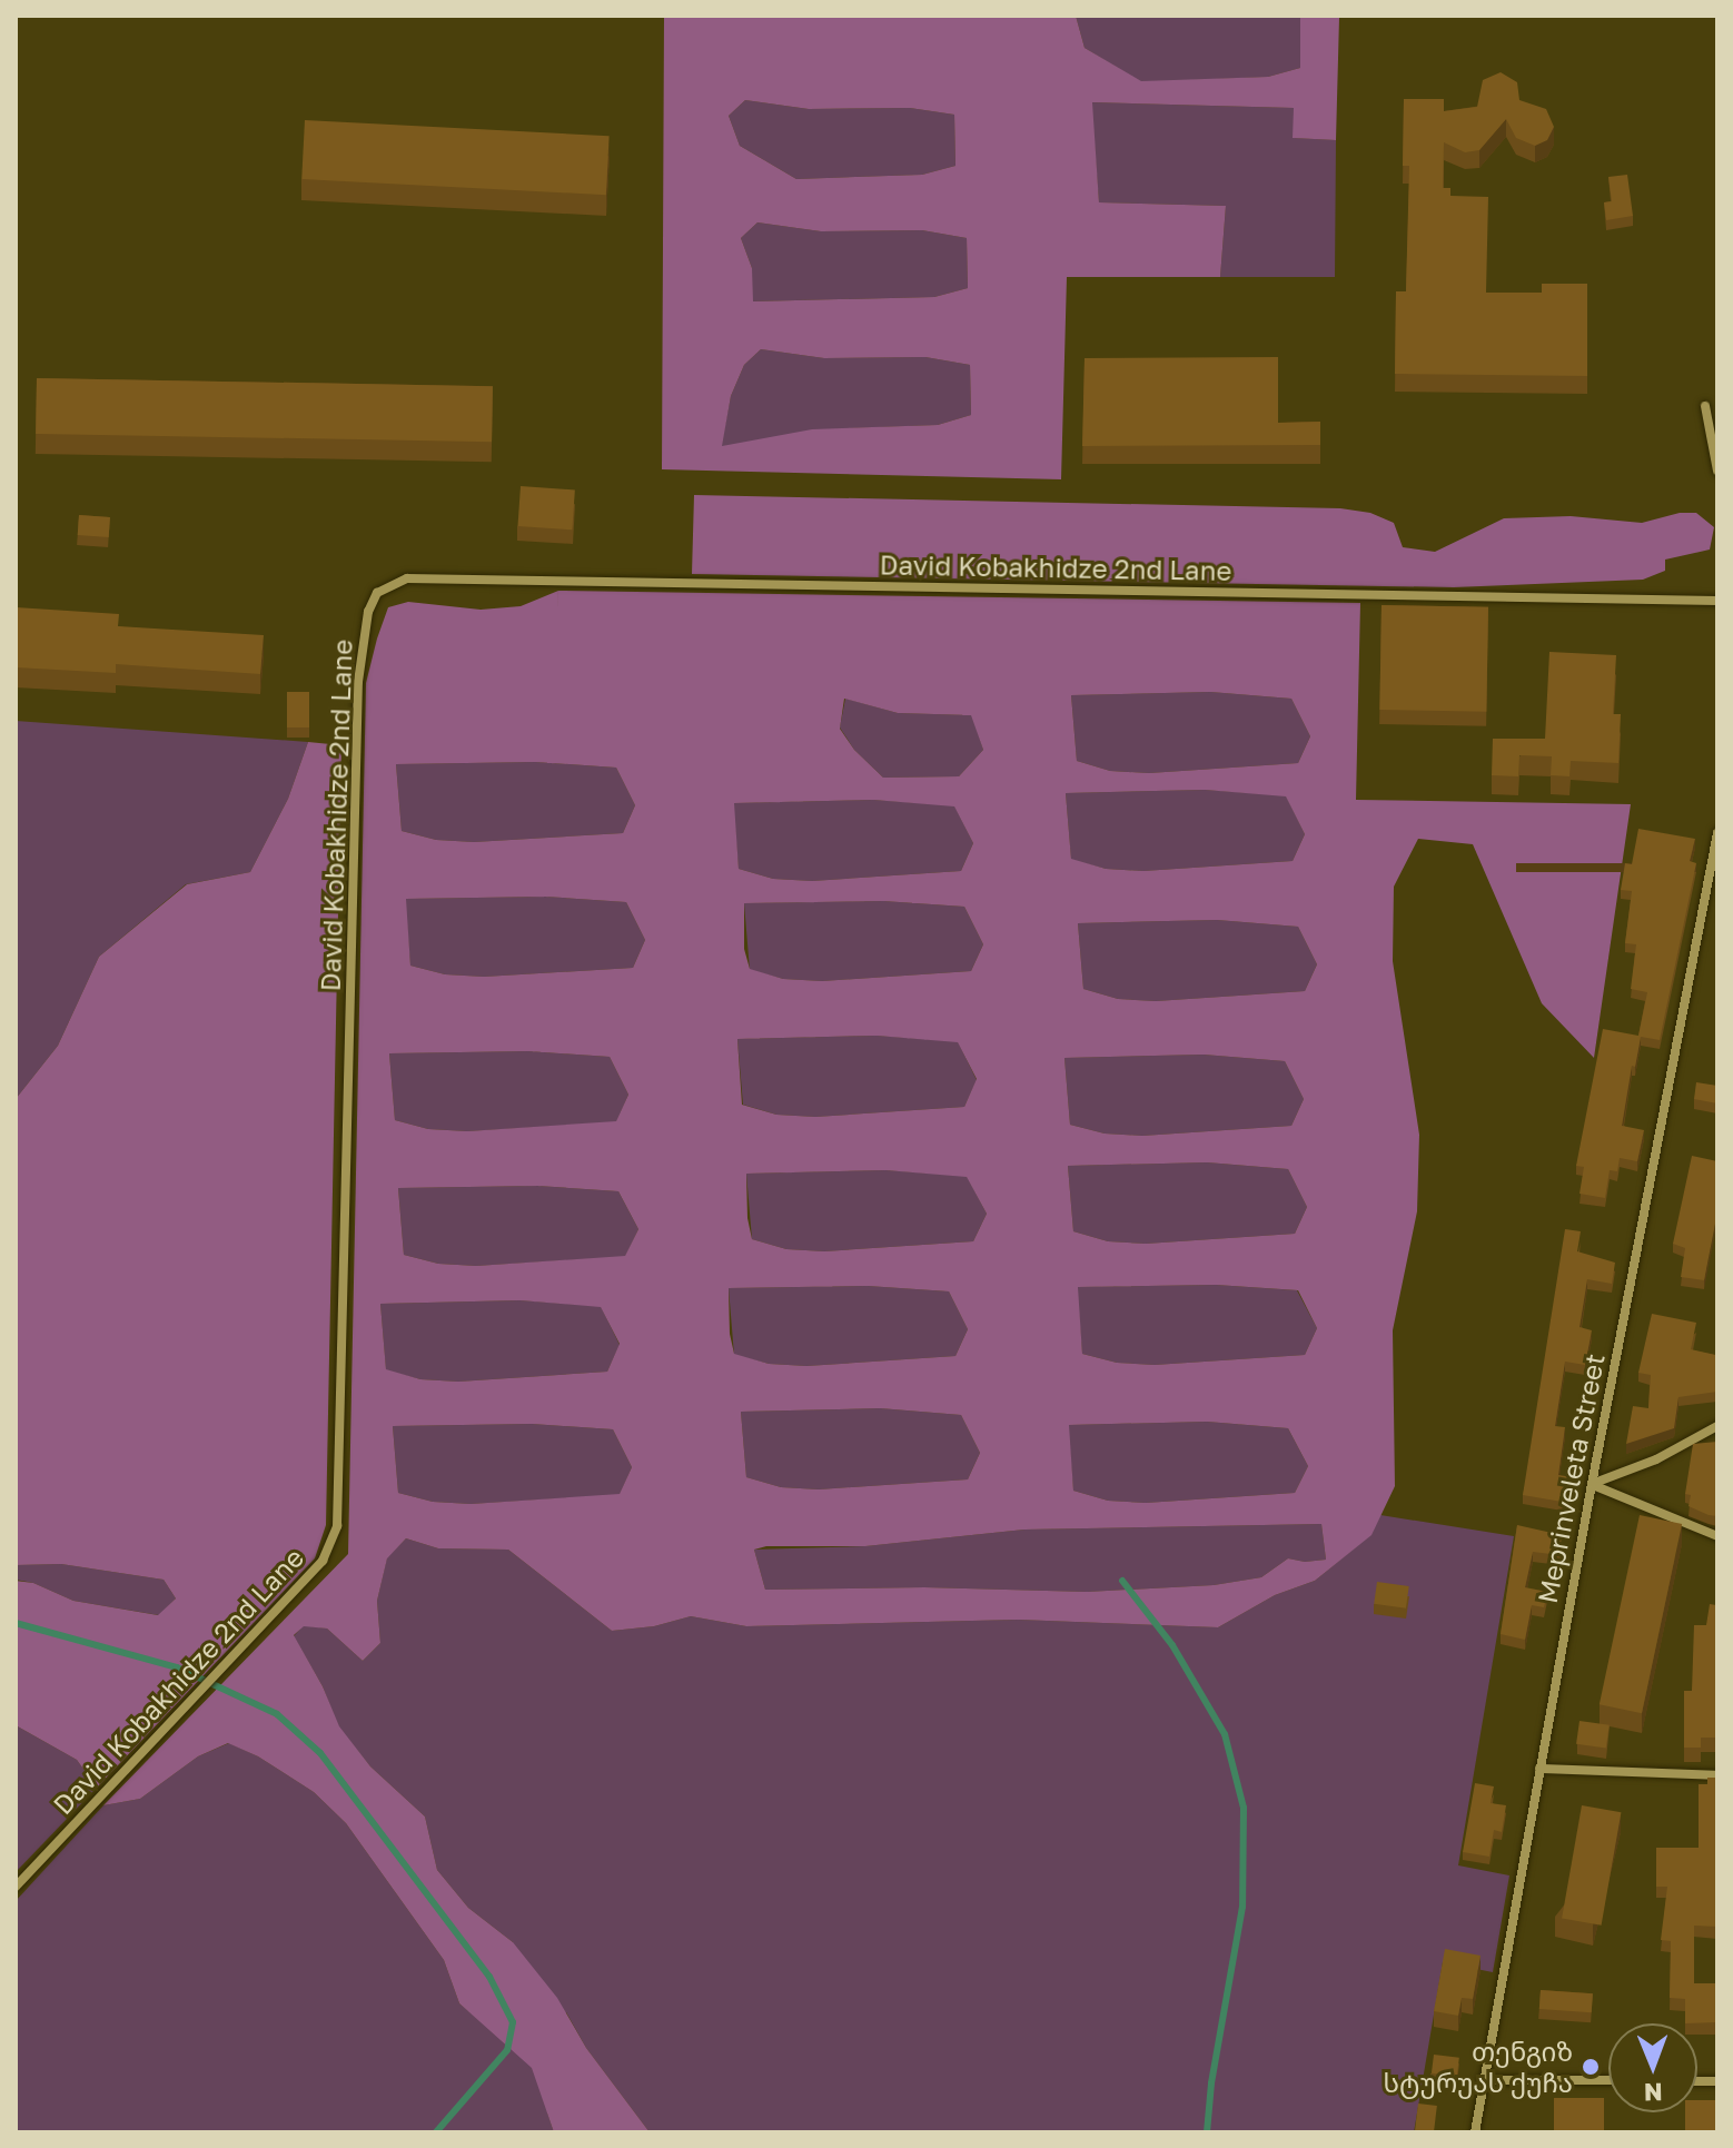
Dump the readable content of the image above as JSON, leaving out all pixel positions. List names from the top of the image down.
{
  "streets": {
    "street": ["David Kobakhidze 2nd Lane", "Meprinveleta Street"]
  },
  "places": ["თენგიზ სტურუას ქუჩა"],
  "north": "bottom"
}
